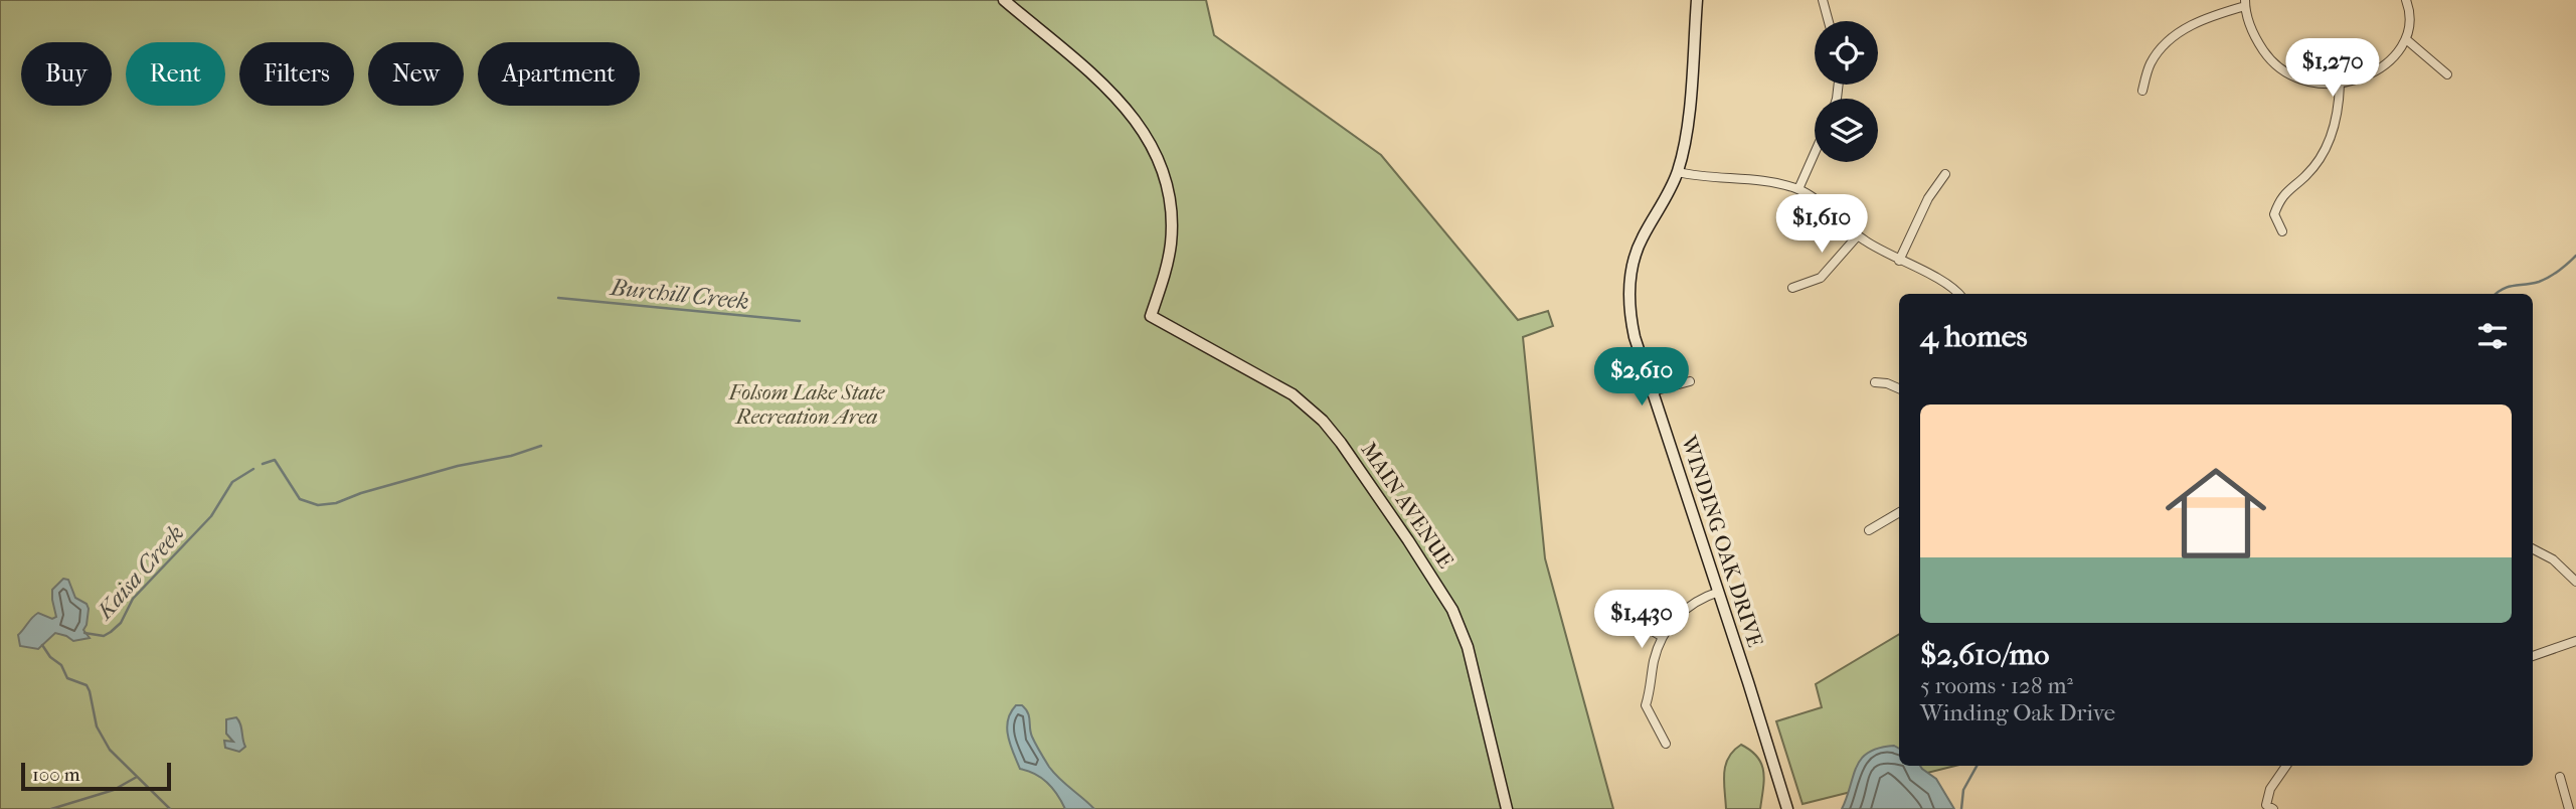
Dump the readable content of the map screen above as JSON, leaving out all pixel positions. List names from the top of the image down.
{
  "streets": {
    "street": ["MAIN AVENUE", "WINDING OAK DRIVE"]
  },
  "water": ["Burchill Creek", "Kaisa Creek"],
  "parks": ["Folsom Lake State Recreation Area"],
  "scale_bar": "100 m",
  "page": {
    "price": [
      "$1,270",
      "$1,610",
      "$2,610",
      "$1,430"
    ],
    "chip": [
      "Buy",
      "Rent",
      "Filters",
      "New",
      "Apartment"
    ],
    "heading": "4 homes",
    "list": [
      {
        "name": "$2,610/mo",
        "note": "5 rooms · 128 m² · Winding Oak Drive"
      }
    ],
    "scale": "100 m"
  }
}
